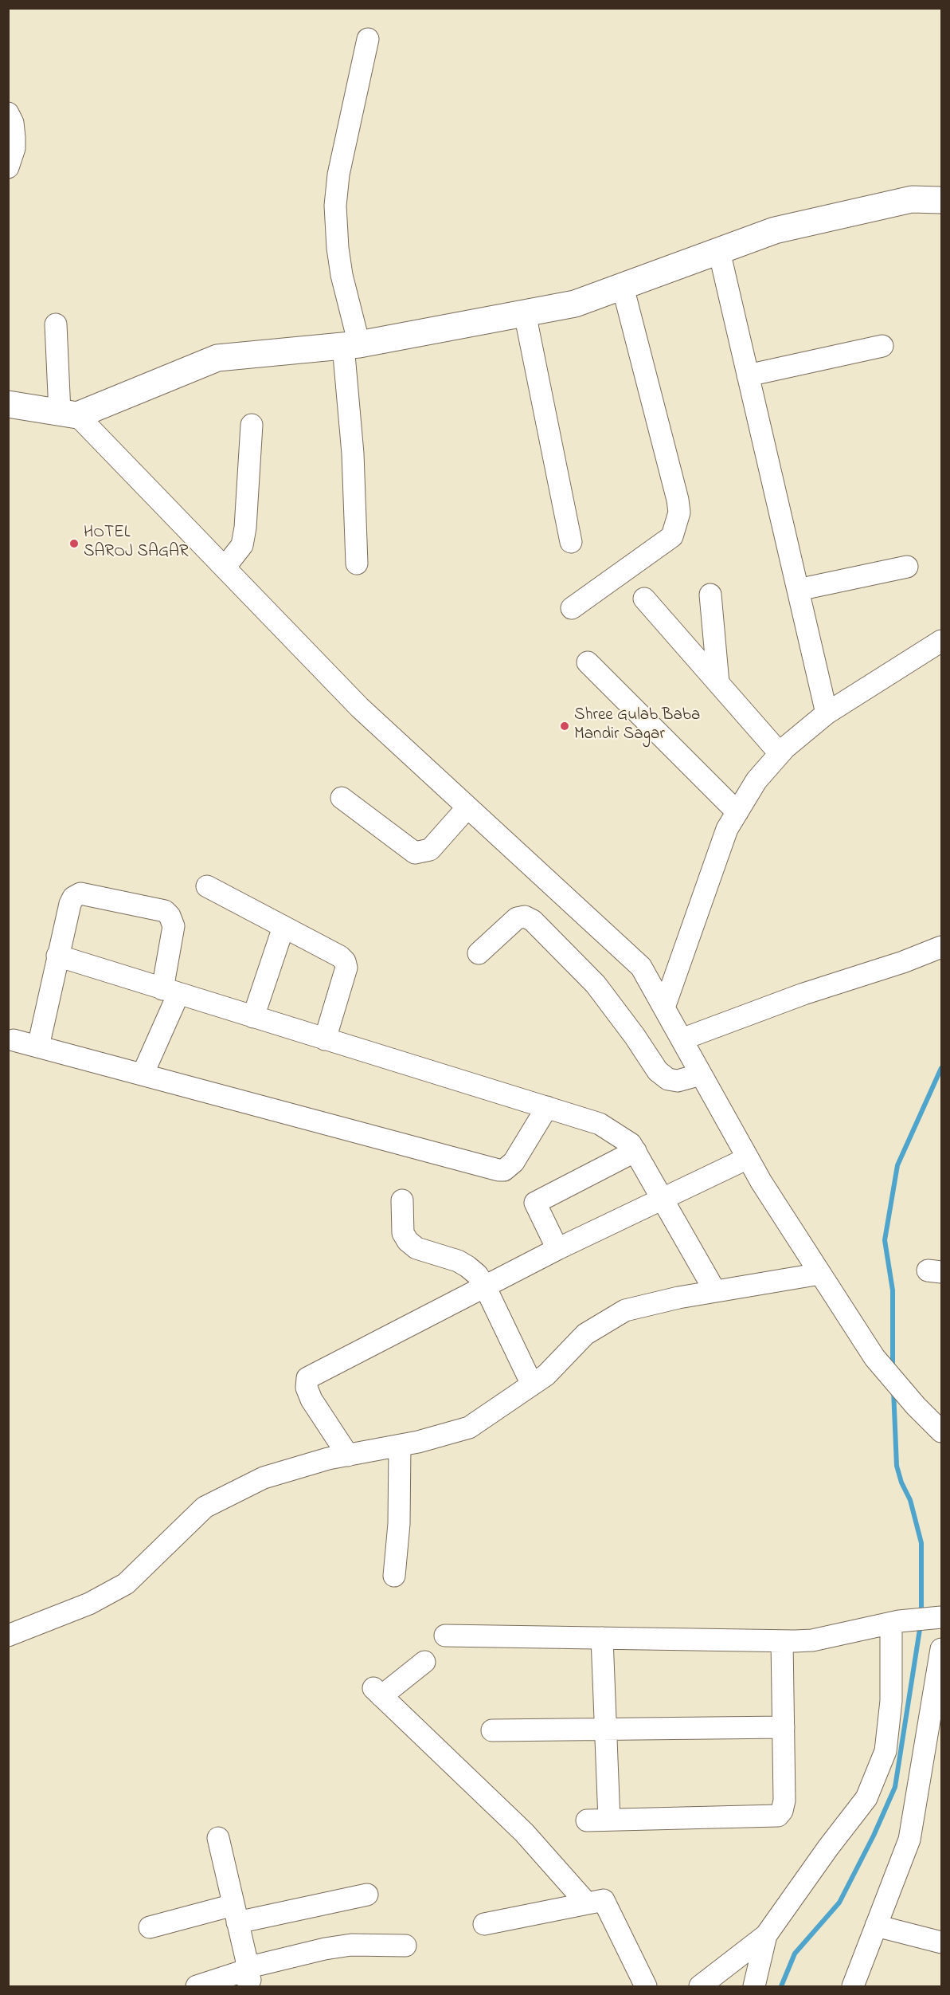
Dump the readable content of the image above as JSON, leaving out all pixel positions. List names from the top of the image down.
{
  "places": ["HOTEL SAROJ SAGAR", "Shree Gulab Baba Mandir Sagar"]
}
